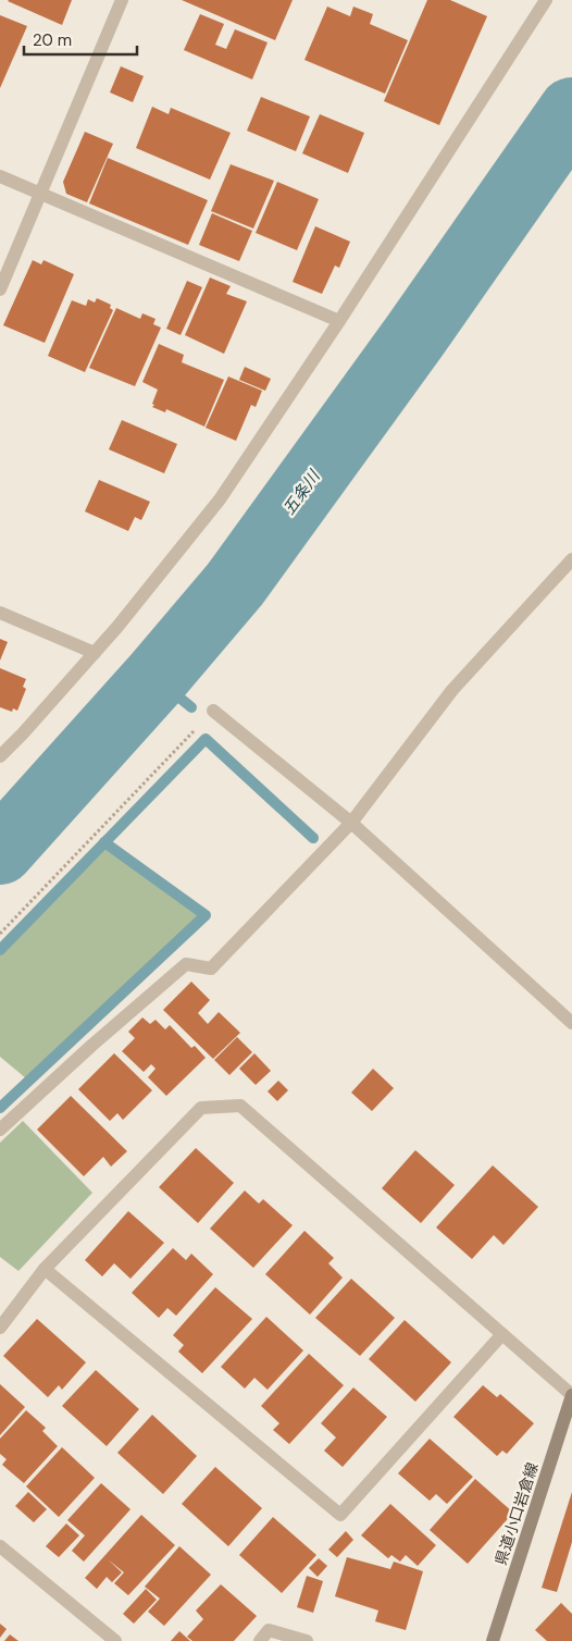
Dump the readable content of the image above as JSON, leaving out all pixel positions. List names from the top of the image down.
{
  "streets": {
    "main road": ["県道小口岩倉線"]
  },
  "water": ["五条川"],
  "scale_bar": "20 m"
}
